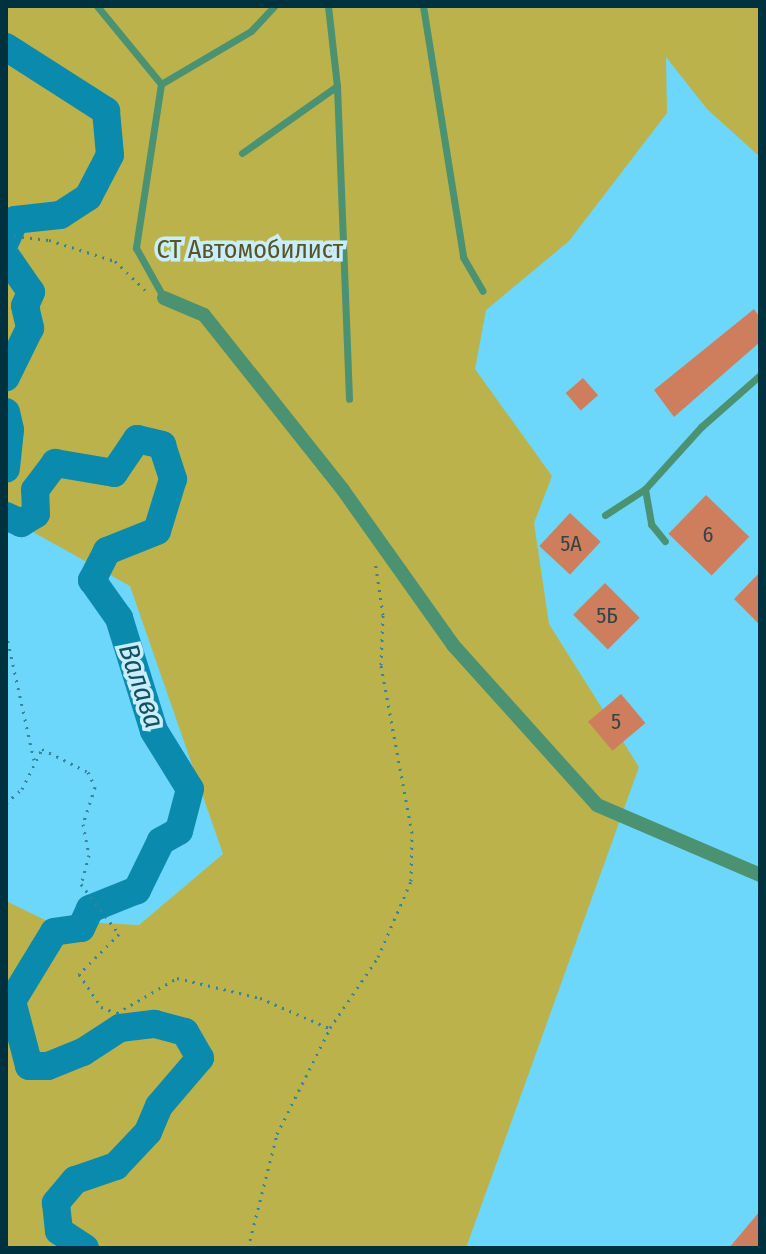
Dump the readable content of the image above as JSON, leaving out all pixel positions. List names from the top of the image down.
{
  "water": ["Валава"],
  "parks": ["СТ Автомобилист"],
  "house_numbers": [
    "6",
    "5А",
    "5Б",
    "5"
  ]
}
